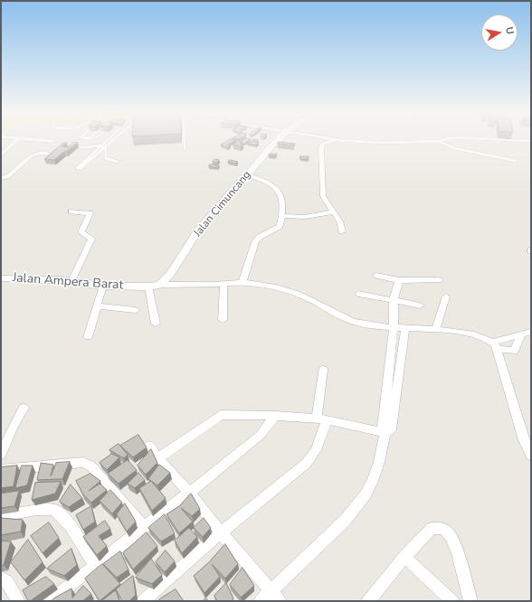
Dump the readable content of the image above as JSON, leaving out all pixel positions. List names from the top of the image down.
{
  "streets": {
    "street": ["Jalan Cimuncang", "Jalan Ampera Barat"]
  },
  "north": "right"
}
